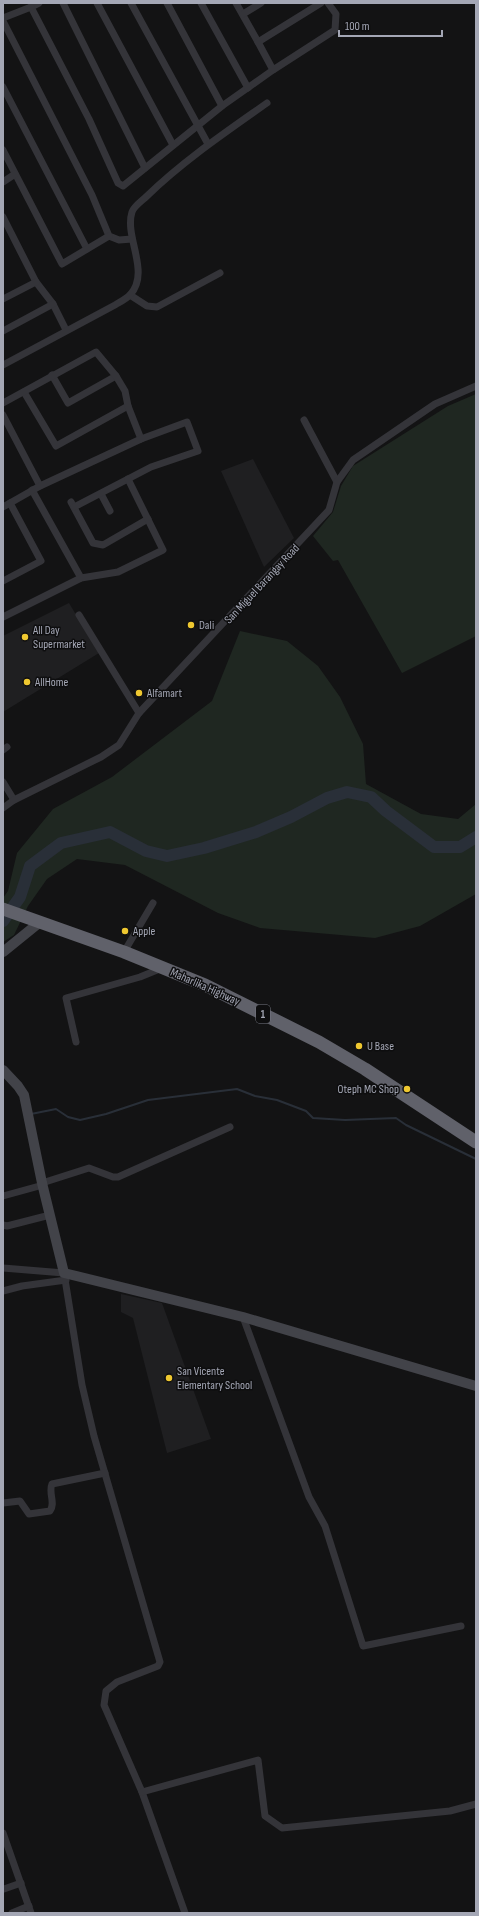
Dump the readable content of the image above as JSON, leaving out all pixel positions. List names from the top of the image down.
{
  "streets": {
    "highway": ["Maharlika Highway", "1"],
    "street": ["San Miguel Barangay Road"]
  },
  "places": [
    "Dali",
    "All Day Supermarket",
    "AllHome",
    "Alfamart",
    "Apple",
    "U Base",
    "Oteph MC Shop",
    "San Vicente Elementary School"
  ],
  "scale_bar": "100 m"
}
